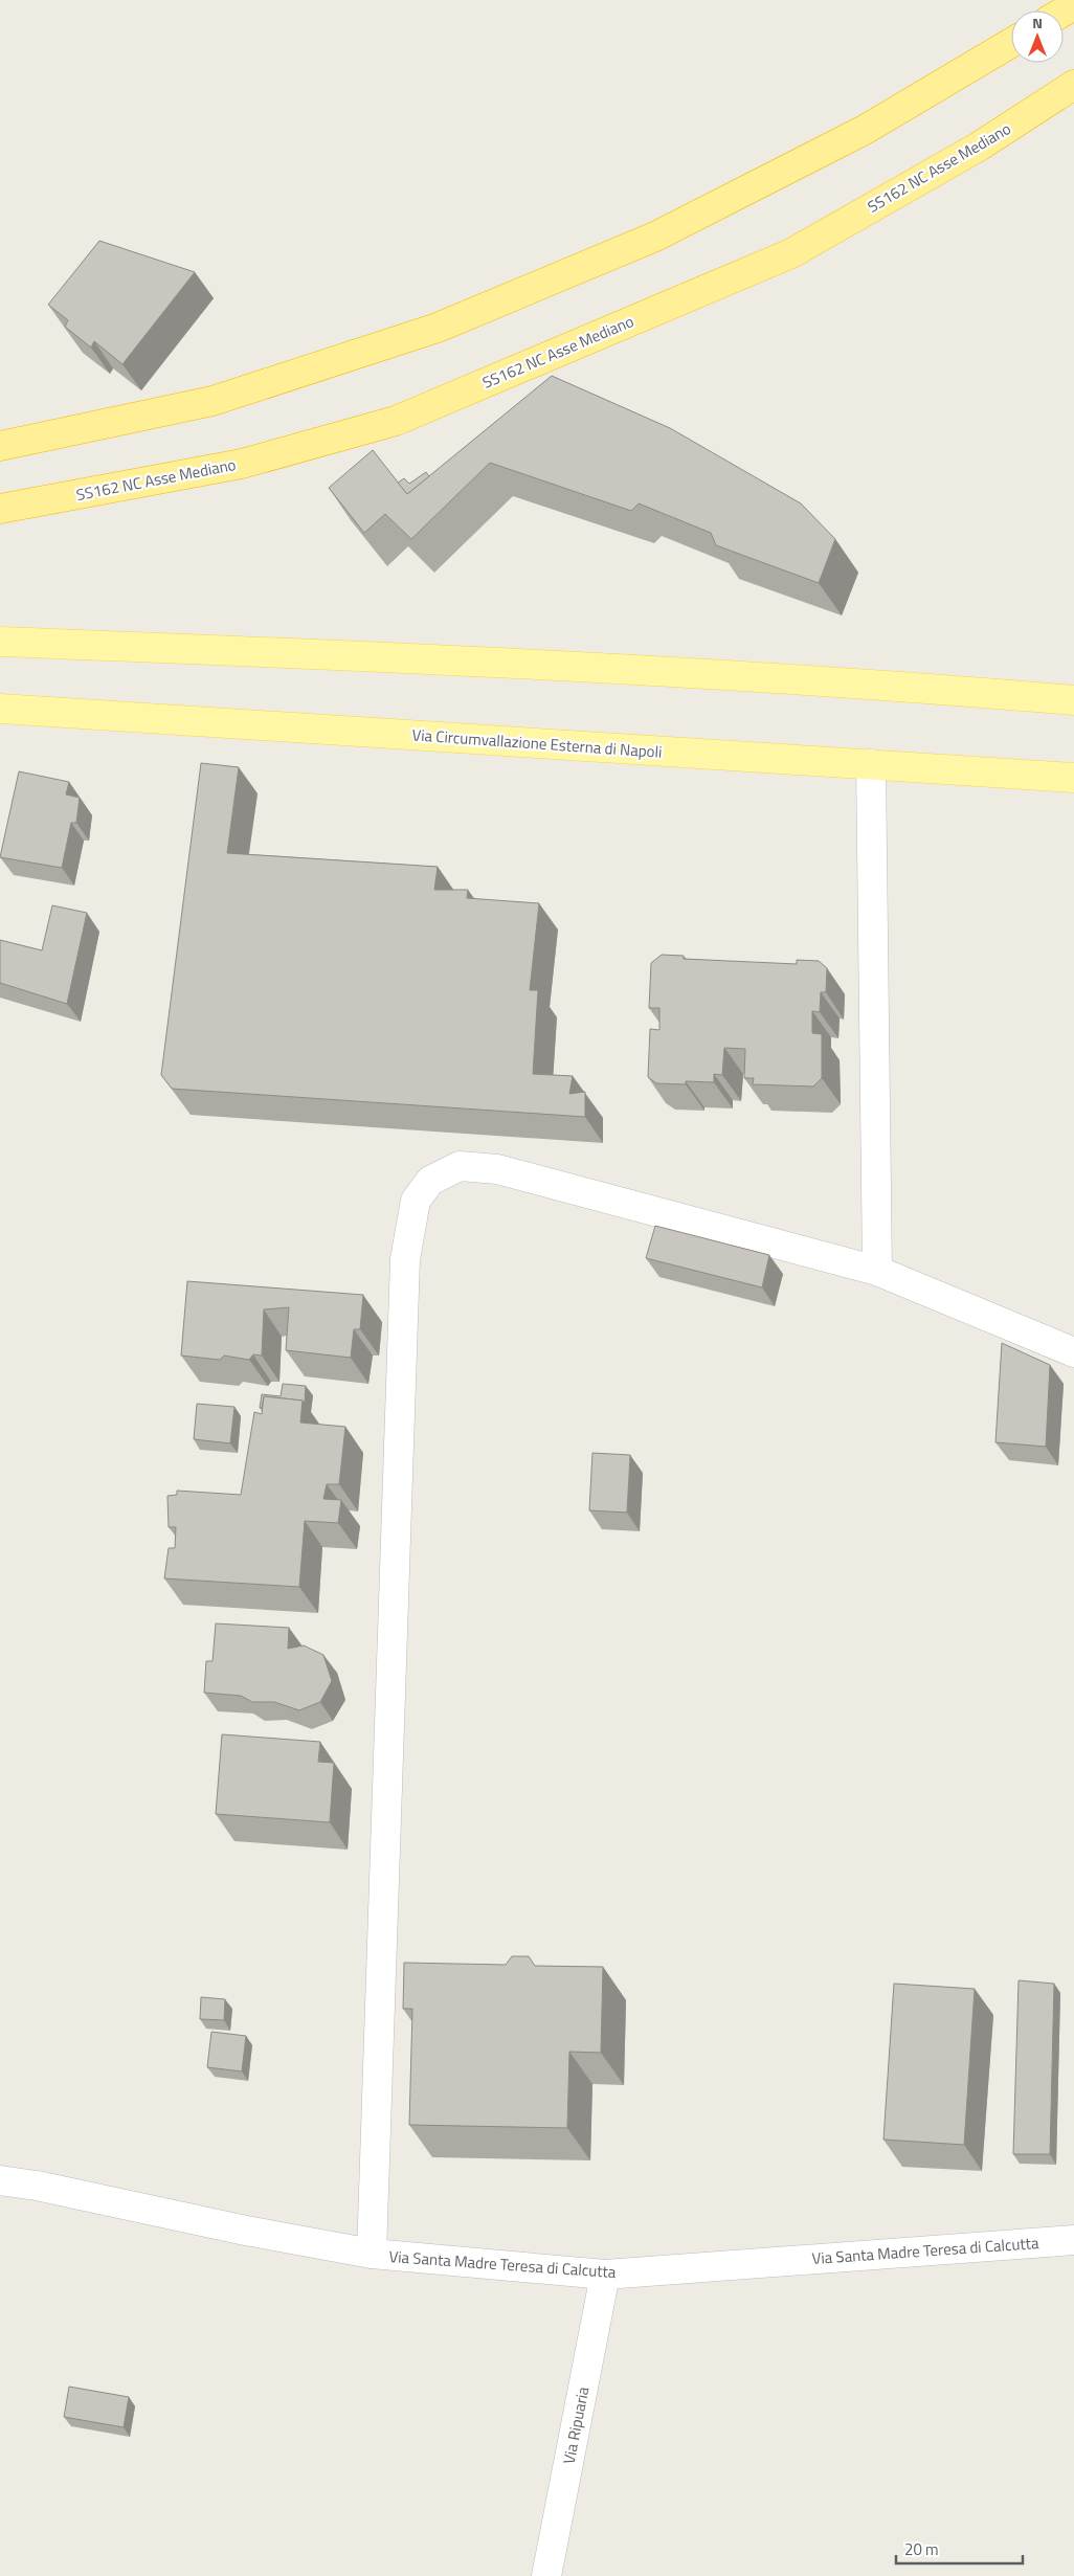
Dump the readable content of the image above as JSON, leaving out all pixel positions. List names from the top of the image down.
{
  "streets": {
    "highway": ["SS162 NC Asse Mediano"],
    "main road": ["Via Circumvallazione Esterna di Napoli"],
    "street": ["Via Santa Madre Teresa di Calcutta", "Via Ripuaria"]
  },
  "crossings": [
    ["Via Santa Madre Teresa di Calcutta", "Via Ripuaria"]
  ],
  "scale_bar": "20 m",
  "north": "top"
}
